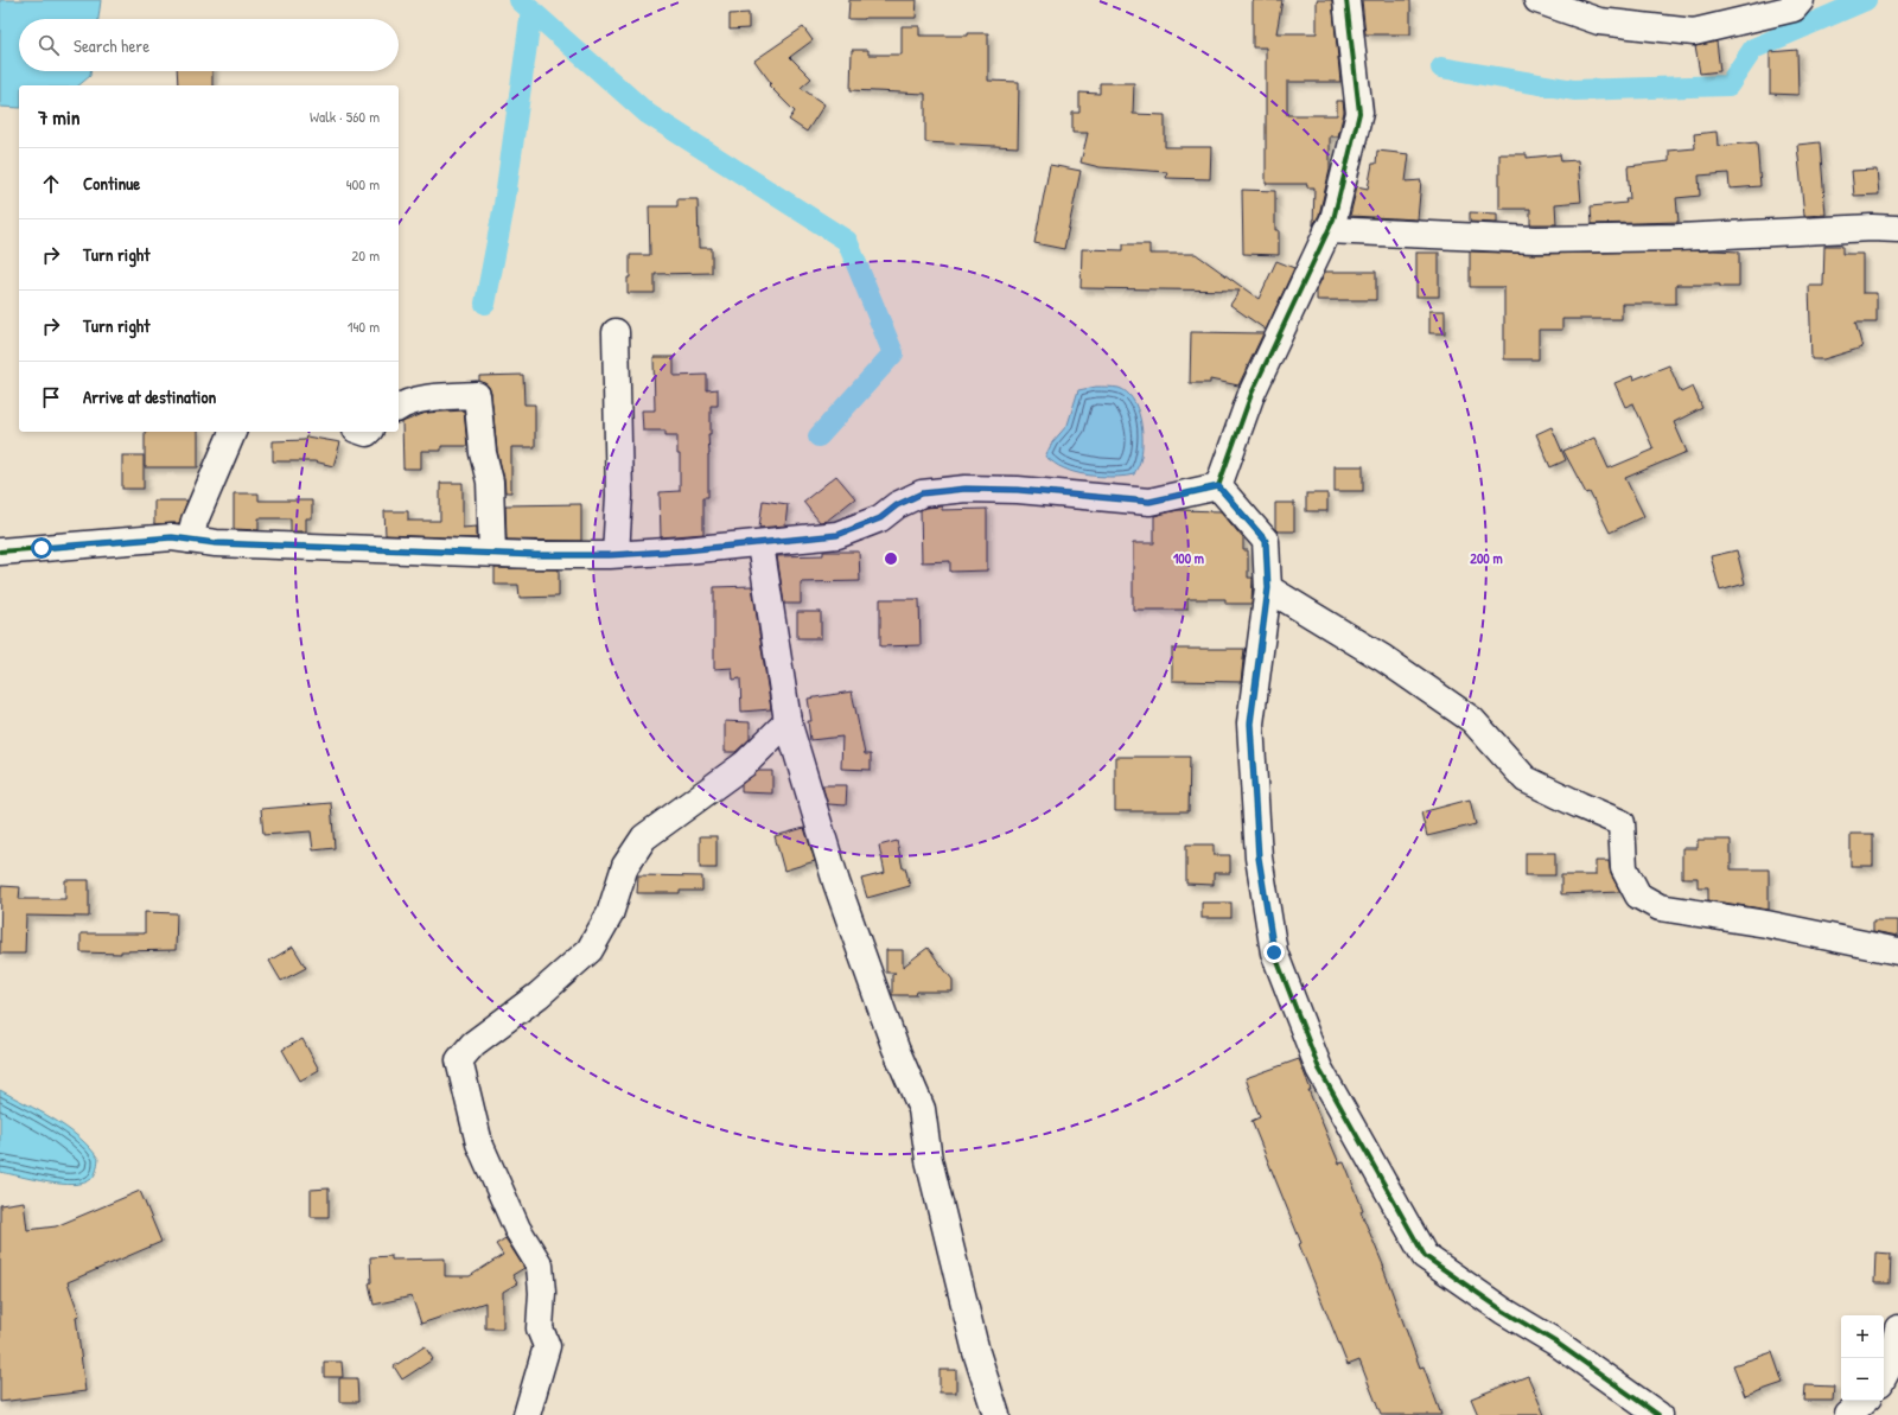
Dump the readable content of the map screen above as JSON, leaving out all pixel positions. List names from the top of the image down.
{
  "page": {
    "search": "Search here",
    "heading": ["7 min", "Walk · 560 m"],
    "list": [
      ["Continue", "400 m"],
      ["Turn right", "20 m"],
      ["Turn right", "140 m"],
      "Arrive at destination"
    ],
    "map_buttons": ["+", "−"]
  },
  "rings": ["100 m", "200 m"]
}
